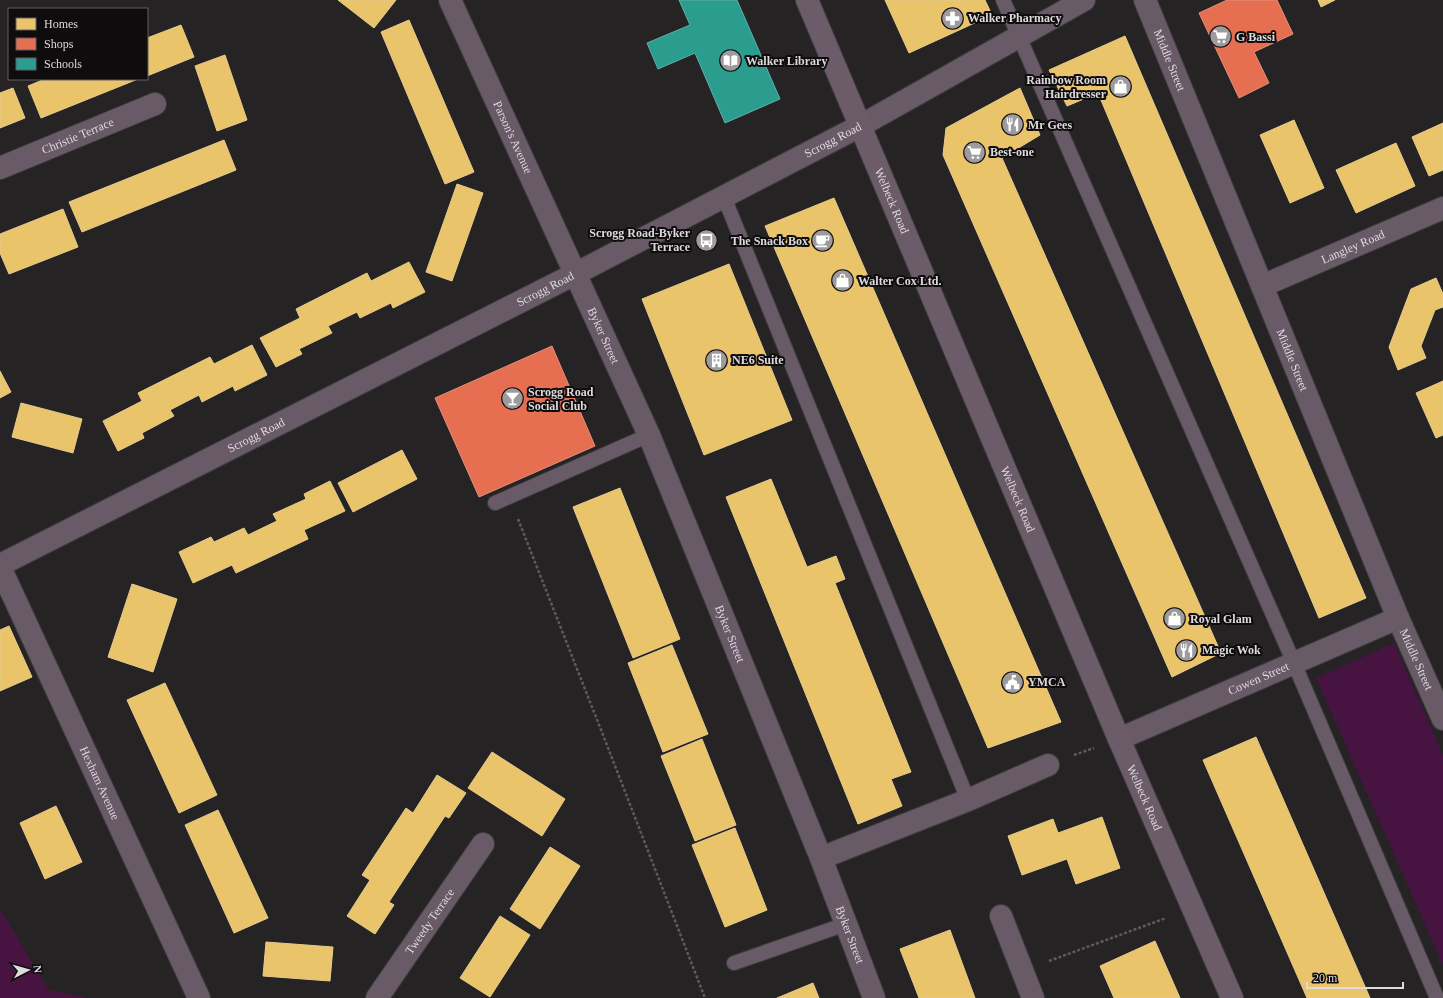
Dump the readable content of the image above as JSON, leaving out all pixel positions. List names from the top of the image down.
{
  "streets": {
    "main road": ["Welbeck Road"],
    "street": [
      "Middle Street",
      "Christie Terrace",
      "Parson's Avenue",
      "Scrogg Road",
      "Langley Road",
      "Byker Street",
      "Cowen Street",
      "Hexham Avenue",
      "Tweedy Terrace"
    ]
  },
  "crossings": [
    ["Middle Street", "Langley Road"],
    ["Middle Street", "Cowen Street"],
    ["Parson's Avenue", "Scrogg Road"],
    ["Parson's Avenue", "Byker Street"],
    ["Scrogg Road", "Welbeck Road"],
    ["Scrogg Road", "Byker Street"],
    ["Scrogg Road", "Hexham Avenue"],
    ["Welbeck Road", "Cowen Street"]
  ],
  "places": {
    "pharmacy": ["Walker Pharmacy"],
    "supermarket": ["G Bassi", "Best-one"],
    "library": ["Walker Library"],
    "shop": ["Rainbow Room Hairdresser", "Walter Cox Ltd.", "Royal Glam"],
    "restaurant": ["Mr Gees", "Magic Wok"],
    "bus stop": ["Scrogg Road-Byker Terrace"],
    "cafe": ["The Snack Box"],
    "building": ["NE6 Suite"],
    "bar": ["Scrogg Road Social Club"],
    "public building": ["YMCA"]
  },
  "legend": ["Homes", "Shops", "Schools"],
  "scale_bar": "20 m",
  "north": "right"
}
